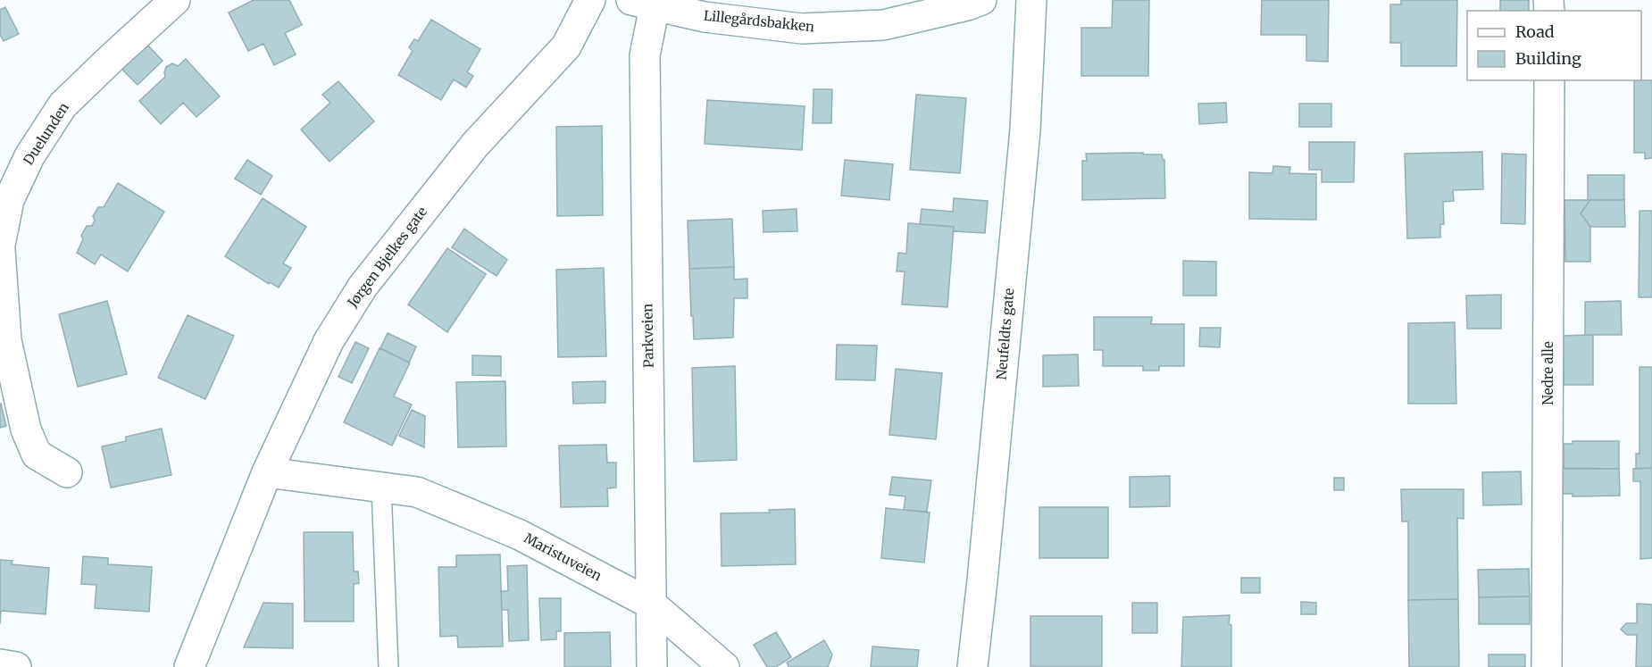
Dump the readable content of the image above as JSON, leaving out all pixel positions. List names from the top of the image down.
{
  "streets": {
    "street": [
      "Lillegårdsbakken",
      "Duelunden",
      "Jørgen Bjelkes gate",
      "Neufeldts gate",
      "Parkveien",
      "Nedre alle",
      "Maristuveien"
    ]
  },
  "crossings": [
    ["Lillegårdsbakken", "Parkveien"],
    ["Jørgen Bjelkes gate", "Maristuveien"],
    ["Parkveien", "Maristuveien"]
  ],
  "legend": ["Road", "Building"]
}
